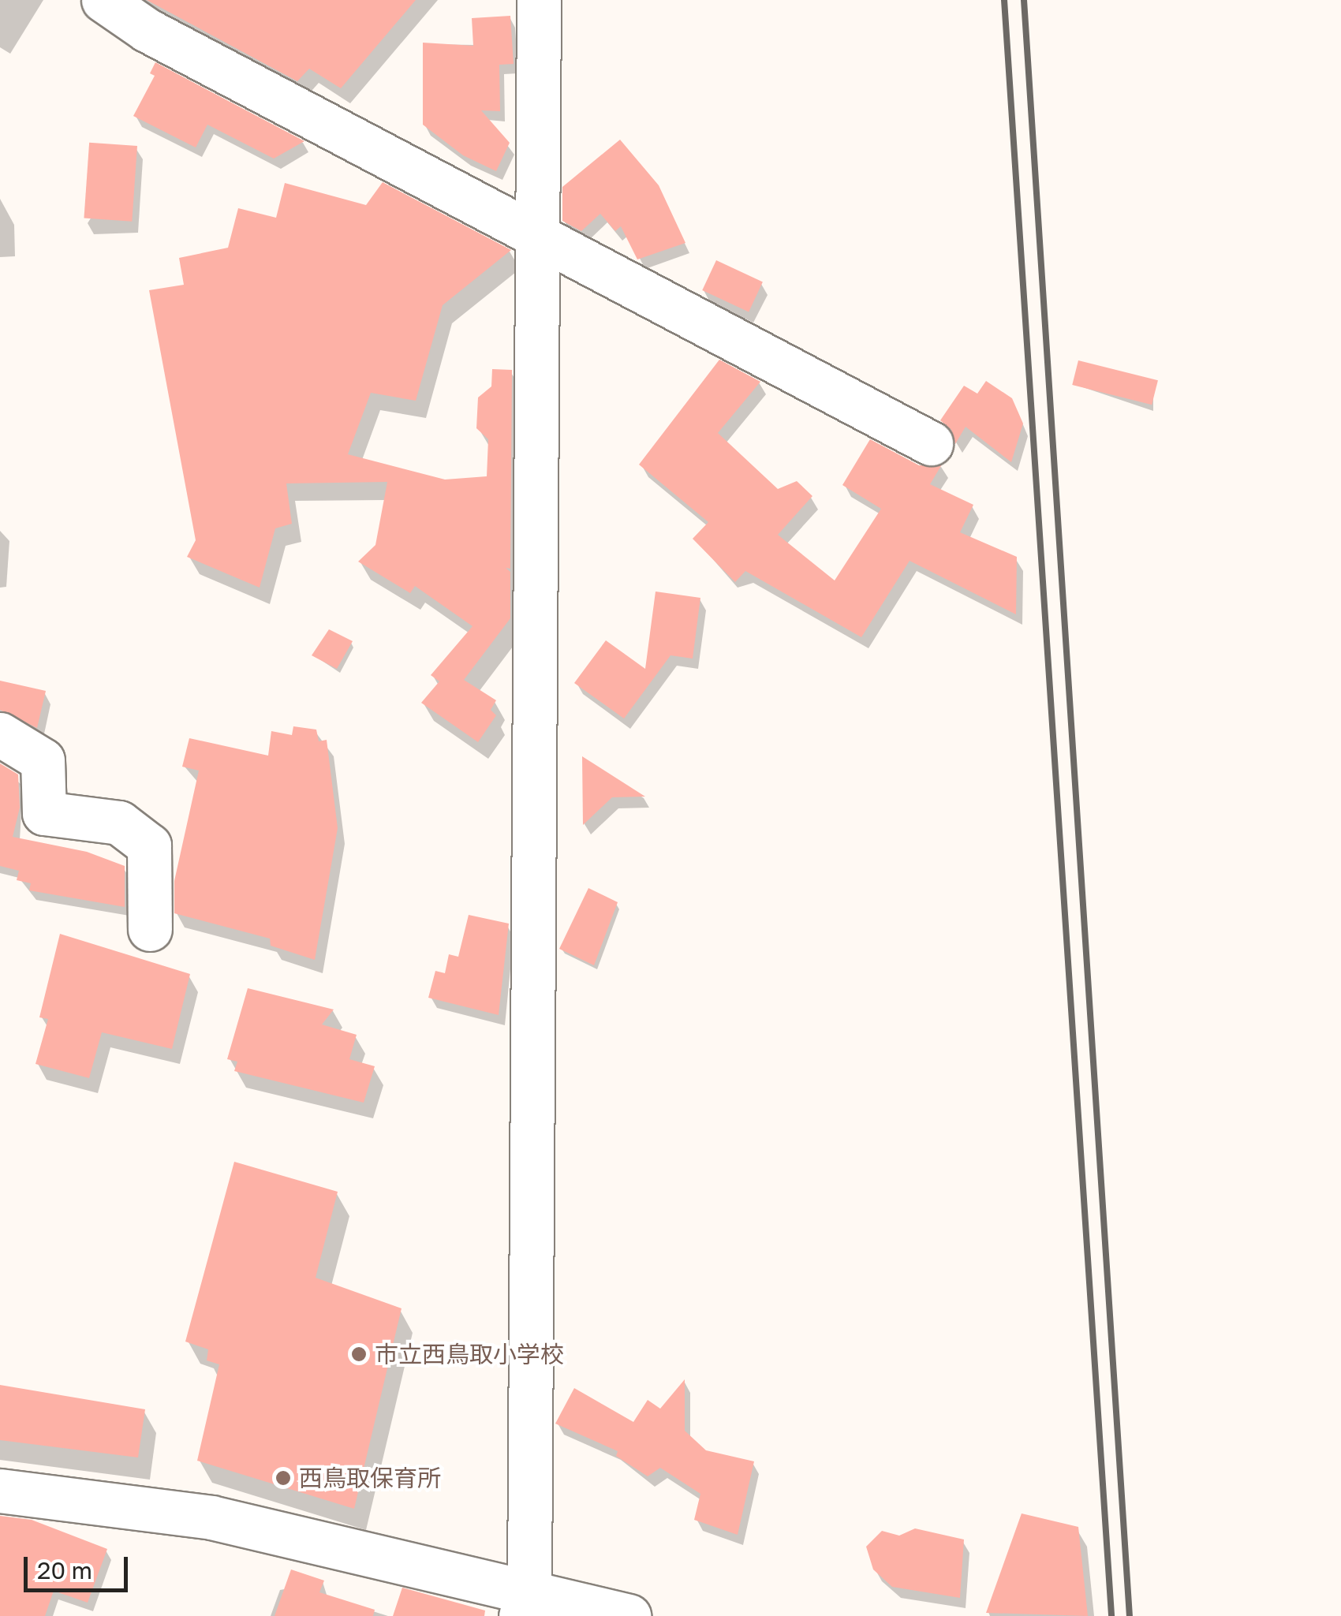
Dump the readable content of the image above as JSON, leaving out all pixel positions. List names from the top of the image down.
{
  "places": ["市立西鳥取小学校", "西鳥取保育所"],
  "scale_bar": "20 m"
}
